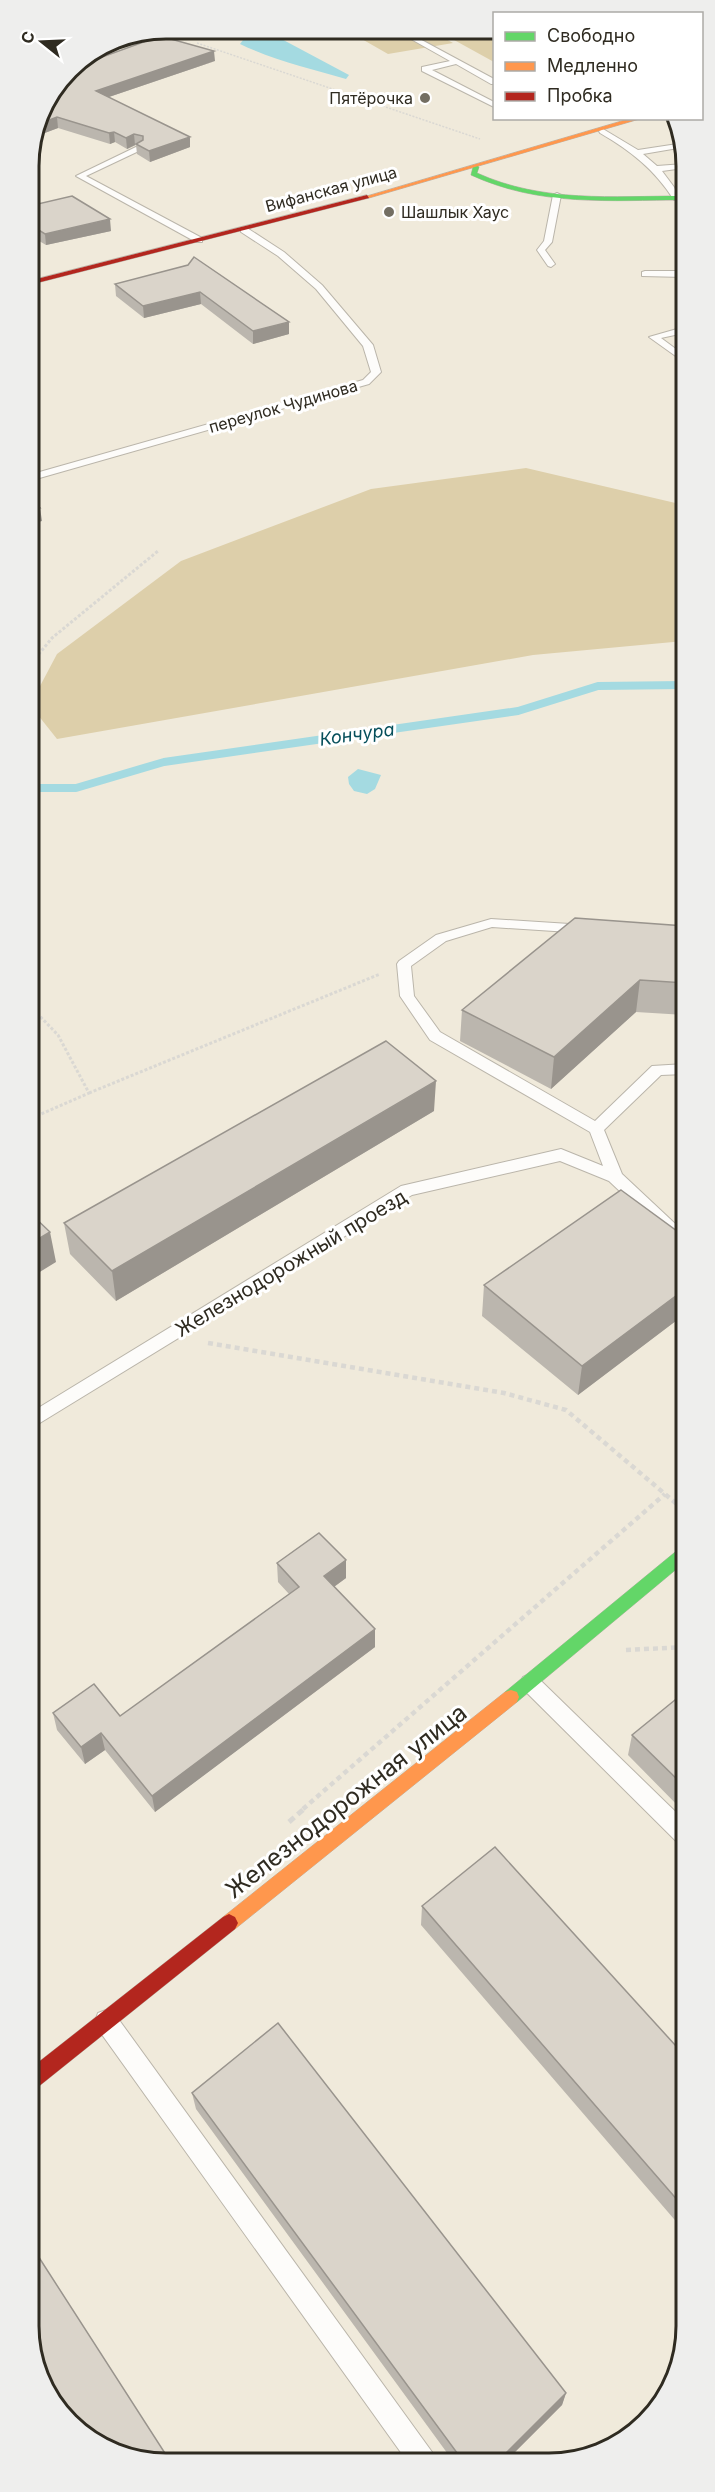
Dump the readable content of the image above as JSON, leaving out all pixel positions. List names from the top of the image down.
{
  "streets": {
    "main road": ["Вифанская улица", "Железнодорожная улица"],
    "lane": ["переулок Чудинова", "Железнодорожный проезд"]
  },
  "crossings": [
    ["Вифанская улица", "переулок Чудинова"]
  ],
  "water": ["Кончура"],
  "places": ["Пятёрочка", "Шашлык Хаус"],
  "legend": ["Свободно", "Медленно", "Пробка"],
  "north": "left"
}
